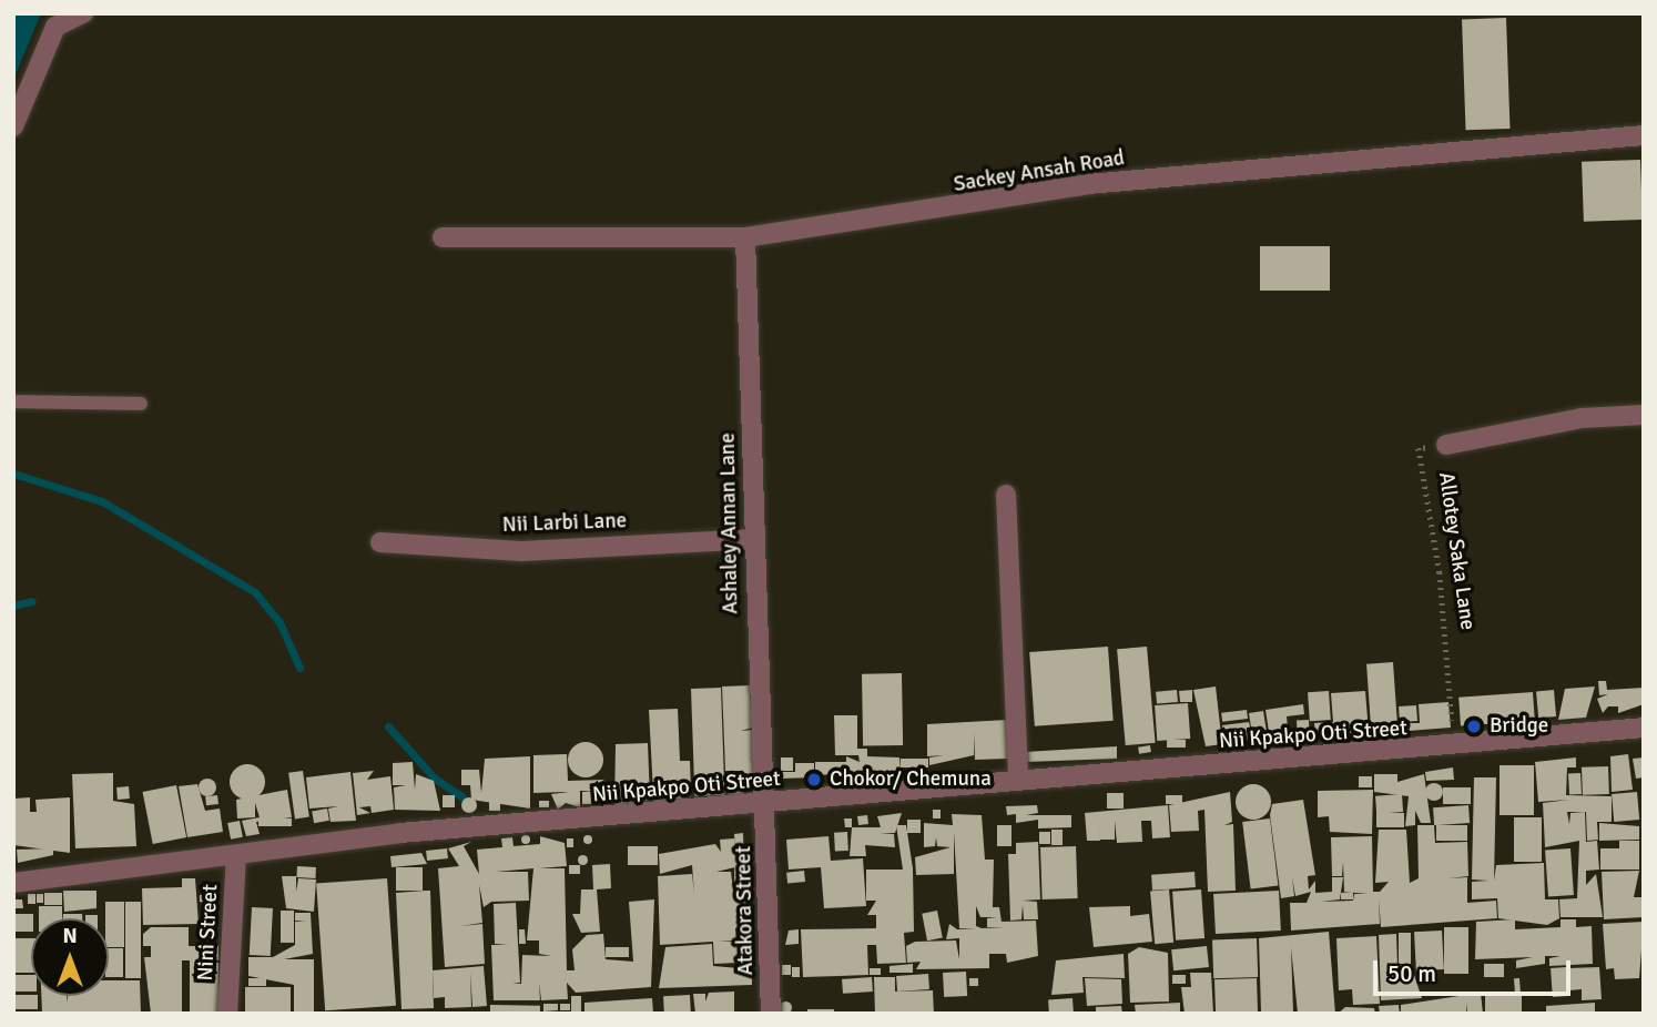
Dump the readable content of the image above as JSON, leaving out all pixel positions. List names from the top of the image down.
{
  "streets": {
    "street": [
      "Sackey Ansah Road",
      "Nii Larbi Lane",
      "Ashaley Annan Lane",
      "Allotey Saka Lane",
      "Nii Kpakpo Oti Street",
      "Atakora Street",
      "Nini Street"
    ]
  },
  "crossings": [
    ["Sackey Ansah Road", "Ashaley Annan Lane"],
    ["Nii Larbi Lane", "Ashaley Annan Lane"],
    ["Ashaley Annan Lane", "Nii Kpakpo Oti Street"],
    ["Ashaley Annan Lane", "Atakora Street"],
    ["Allotey Saka Lane", "Nii Kpakpo Oti Street"],
    ["Nii Kpakpo Oti Street", "Atakora Street"],
    ["Nii Kpakpo Oti Street", "Nini Street"]
  ],
  "places": ["Bridge", "Chokor/ Chemuna"],
  "scale_bar": "50 m",
  "north": "top"
}
